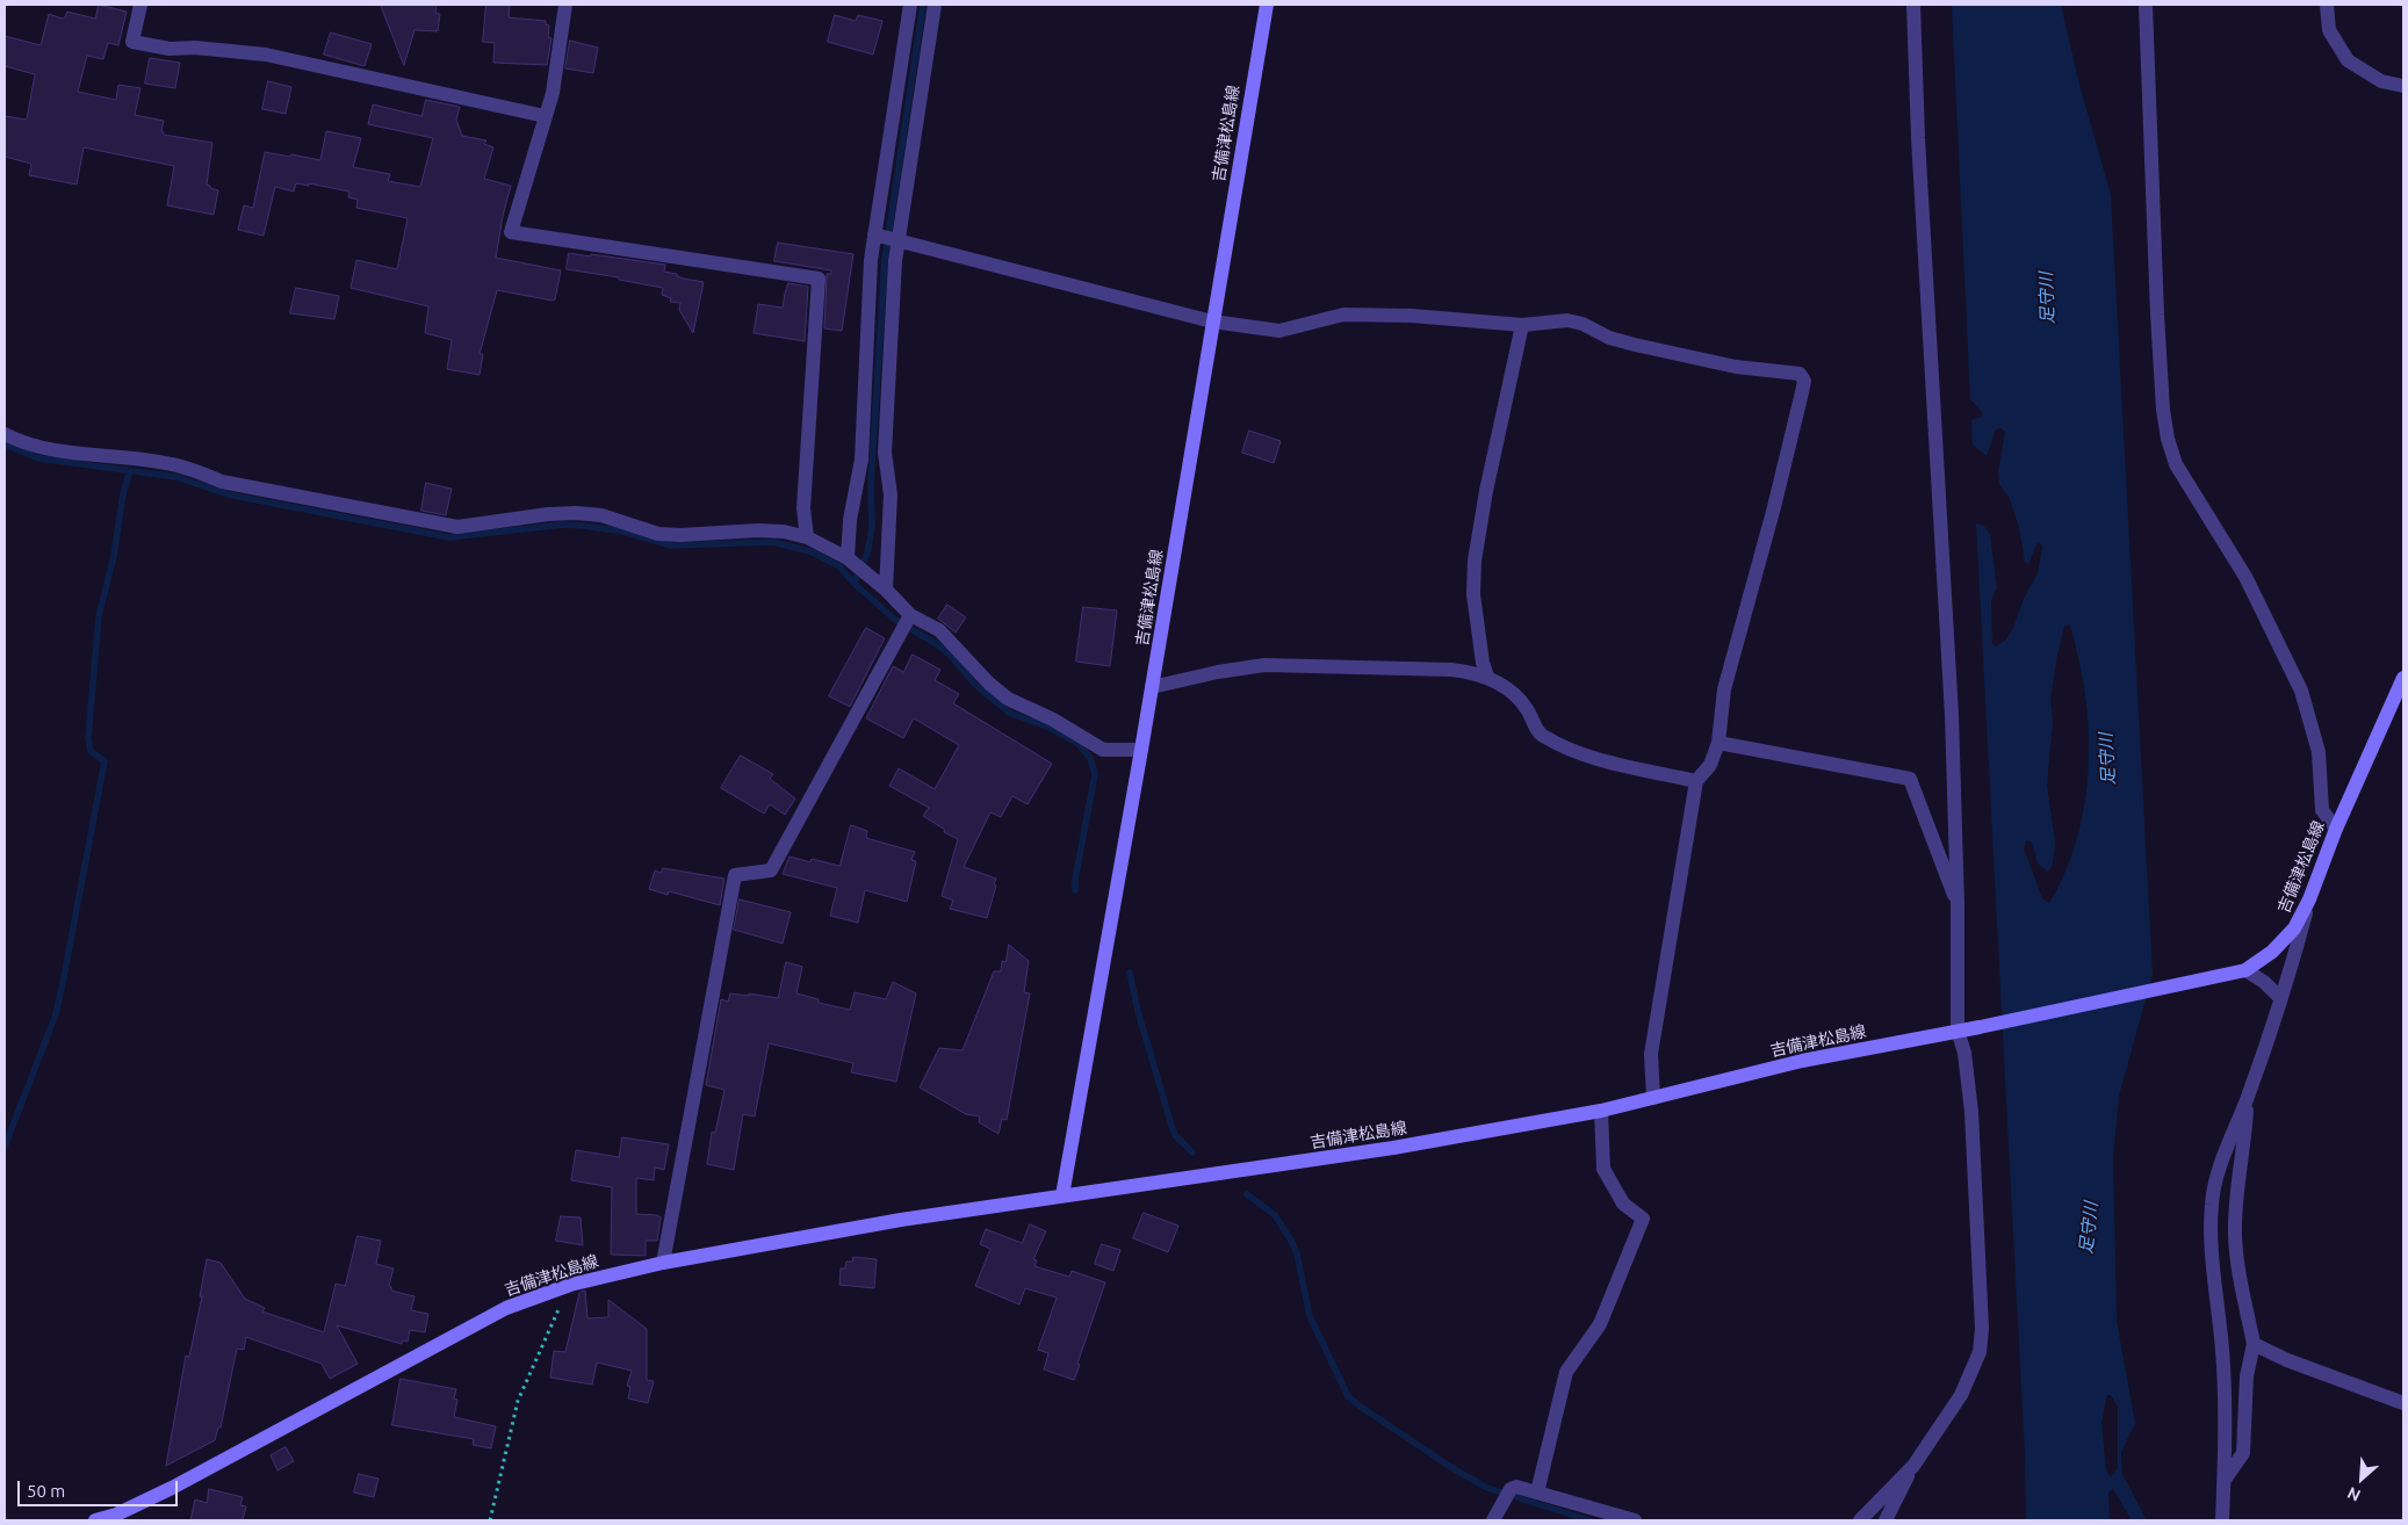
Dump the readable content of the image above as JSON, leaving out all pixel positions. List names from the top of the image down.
{
  "streets": {
    "main road": ["吉備津松島線"]
  },
  "water": ["足守川"],
  "scale_bar": "50 m",
  "north": "bottom left"
}
